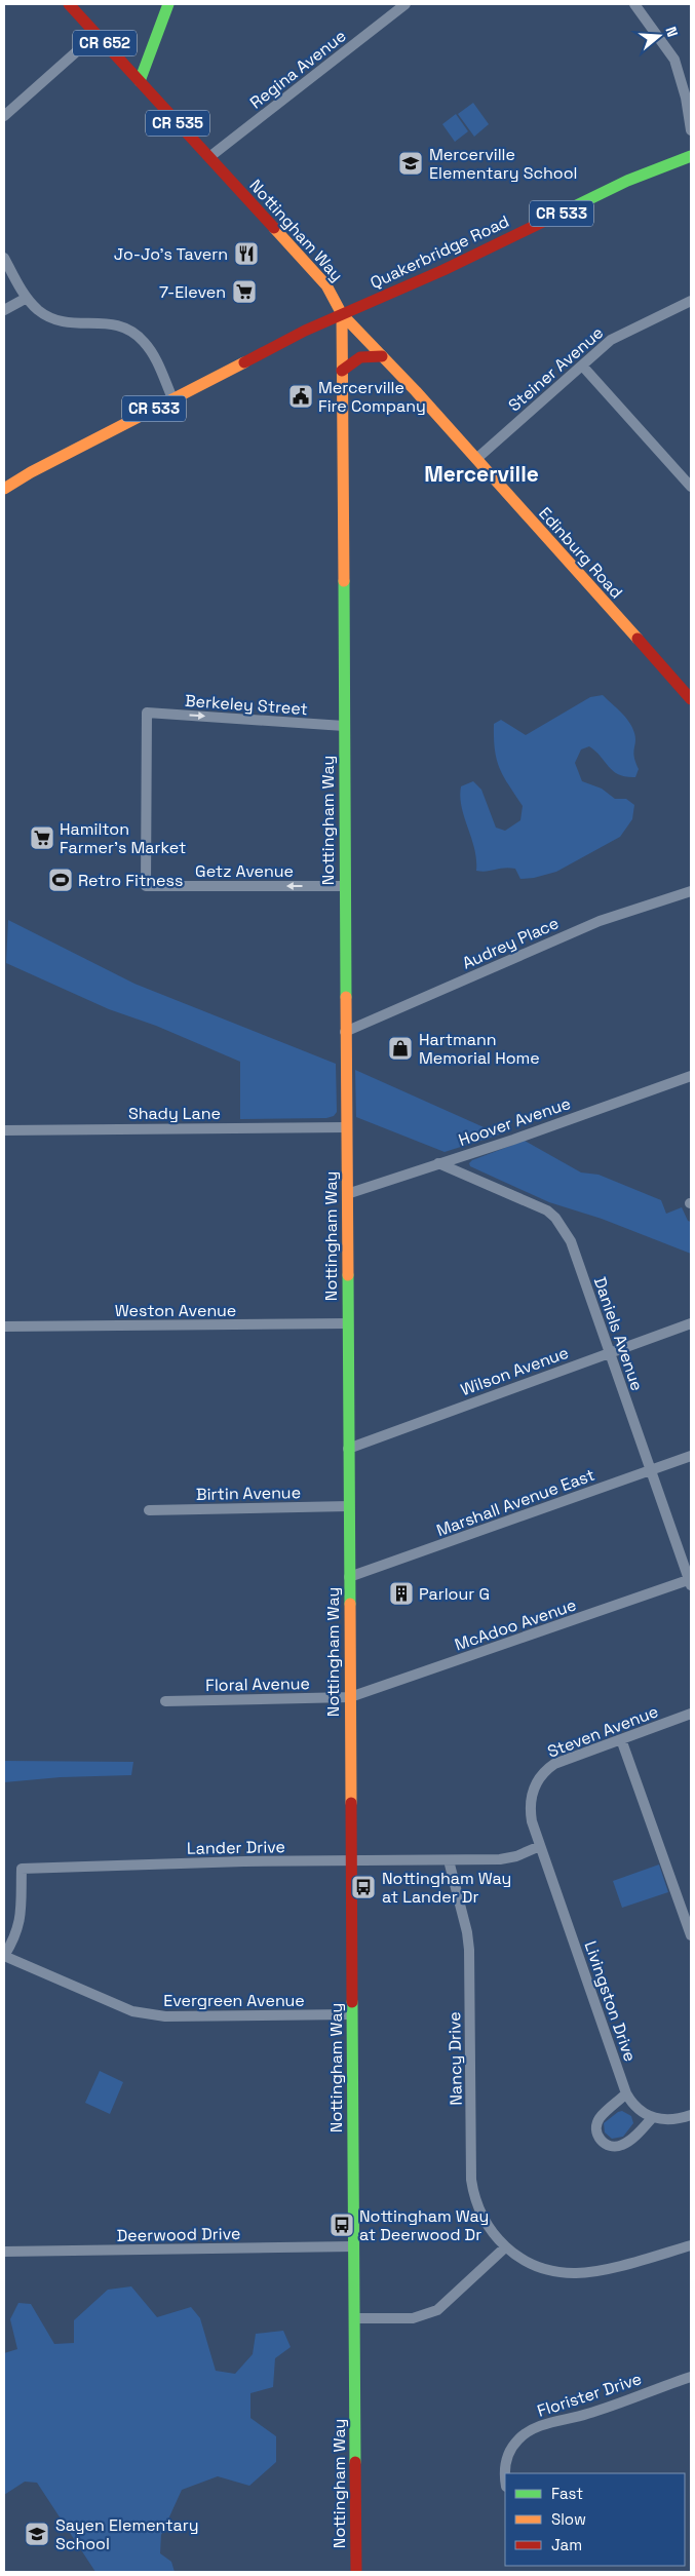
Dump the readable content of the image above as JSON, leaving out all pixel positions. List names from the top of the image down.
{
  "streets": {
    "street": [
      "CR 652",
      "Regina Avenue",
      "CR 535",
      "CR 533",
      "Nottingham Way",
      "Quakerbridge Road",
      "Steiner Avenue",
      "Edinburg Road",
      "Berkeley Street",
      "Getz Avenue",
      "Audrey Place",
      "Shady Lane",
      "Hoover Avenue",
      "Weston Avenue",
      "Daniels Avenue",
      "Wilson Avenue",
      "Birtin Avenue",
      "Marshall Avenue East",
      "McAdoo Avenue",
      "Floral Avenue",
      "Steven Avenue",
      "Lander Drive",
      "Evergreen Avenue",
      "Livingston Drive",
      "Nancy Drive",
      "Deerwood Drive",
      "Florister Drive"
    ]
  },
  "crossings": [
    ["Regina Avenue", "Nottingham Way"],
    ["CR 533", "Nottingham Way"],
    ["CR 533", "Quakerbridge Road"],
    ["CR 533", "Edinburg Road"],
    ["Nottingham Way", "Quakerbridge Road"],
    ["Nottingham Way", "Edinburg Road"],
    ["Nottingham Way", "Berkeley Street"],
    ["Nottingham Way", "Getz Avenue"],
    ["Nottingham Way", "Audrey Place"],
    ["Nottingham Way", "Shady Lane"],
    ["Nottingham Way", "Hoover Avenue"],
    ["Nottingham Way", "Weston Avenue"],
    ["Nottingham Way", "Wilson Avenue"],
    ["Nottingham Way", "Birtin Avenue"],
    ["Nottingham Way", "Marshall Avenue East"],
    ["Nottingham Way", "McAdoo Avenue"],
    ["Nottingham Way", "Floral Avenue"],
    ["Nottingham Way", "Lander Drive"],
    ["Nottingham Way", "Evergreen Avenue"],
    ["Nottingham Way", "Deerwood Drive"],
    ["Quakerbridge Road", "Edinburg Road"],
    ["Steiner Avenue", "Edinburg Road"],
    ["Berkeley Street", "Getz Avenue"],
    ["Hoover Avenue", "Daniels Avenue"],
    ["Daniels Avenue", "Wilson Avenue"],
    ["Daniels Avenue", "Marshall Avenue East"],
    ["Daniels Avenue", "McAdoo Avenue"],
    ["McAdoo Avenue", "Floral Avenue"],
    ["Steven Avenue", "Lander Drive"],
    ["Steven Avenue", "Livingston Drive"],
    ["Lander Drive", "Evergreen Avenue"],
    ["Lander Drive", "Livingston Drive"],
    ["Lander Drive", "Nancy Drive"]
  ],
  "one_way": ["Getz Avenue"],
  "districts": ["Mercerville"],
  "places": {
    "school or university": ["Mercerville Elementary School", "Sayen Elementary School"],
    "restaurant": ["Jo-Jo's Tavern"],
    "supermarket": ["7-Eleven", "Hamilton Farmer's Market"],
    "public building": ["Mercerville Fire Company"],
    "sports": ["Retro Fitness"],
    "shop": ["Hartmann Memorial Home"],
    "building": ["Parlour G"],
    "bus stop": ["Nottingham Way at Lander Dr", "Nottingham Way at Deerwood Dr"]
  },
  "legend": ["Fast", "Slow", "Jam"],
  "north": "right"
}
